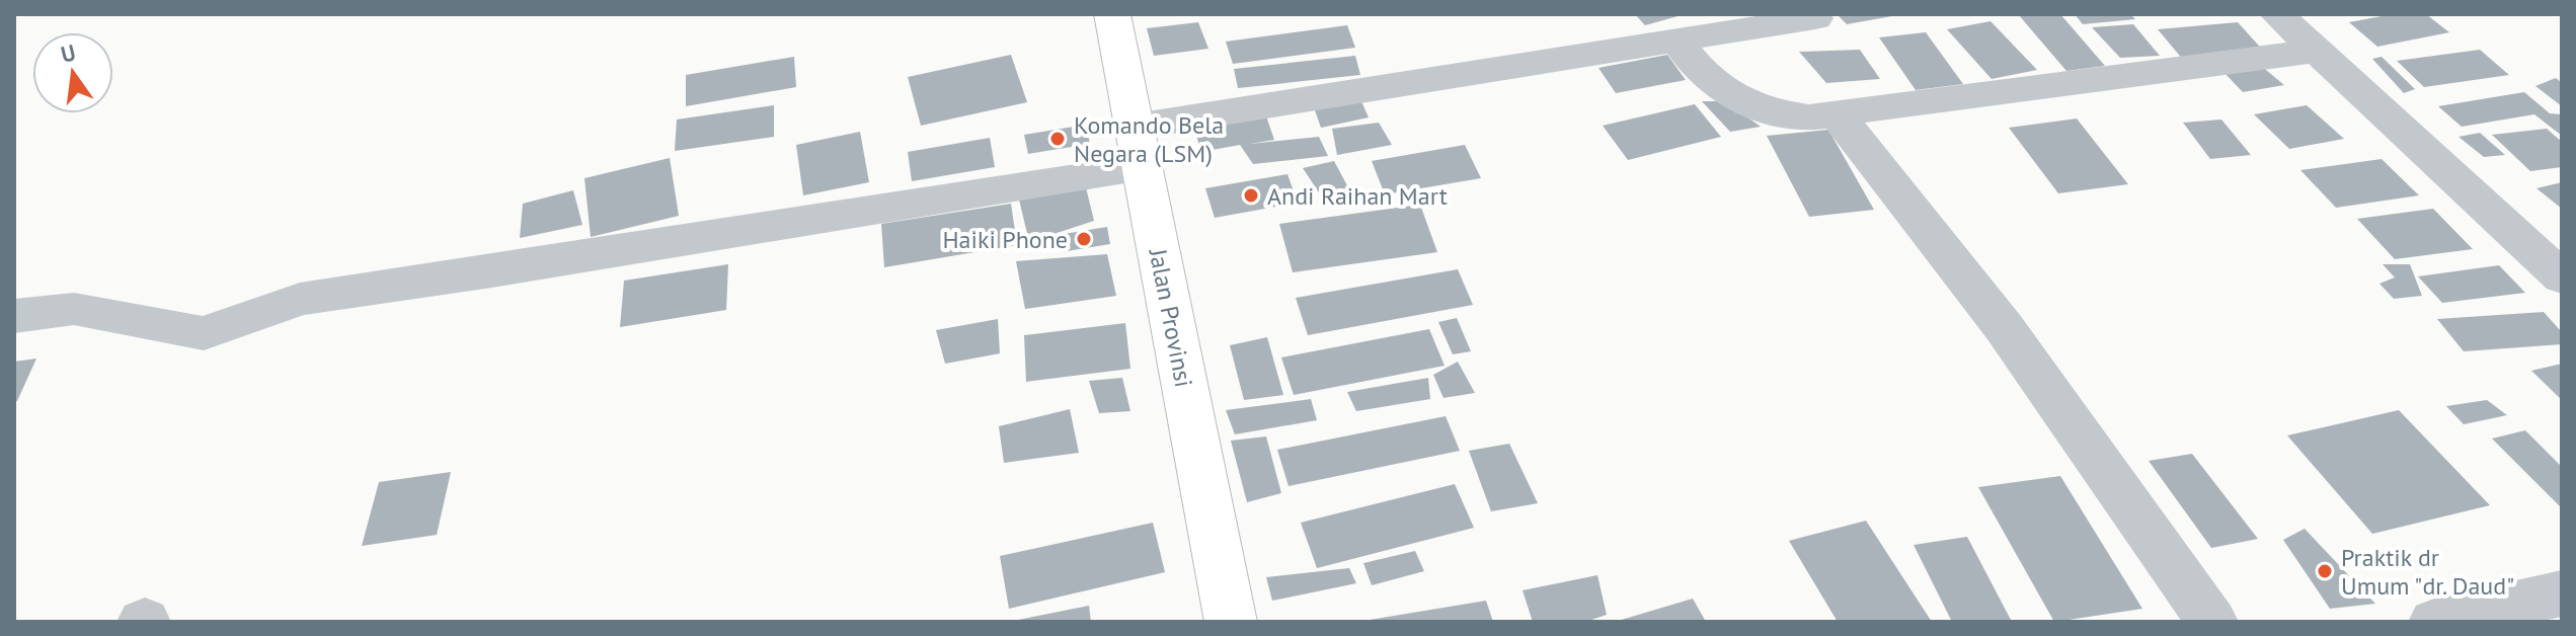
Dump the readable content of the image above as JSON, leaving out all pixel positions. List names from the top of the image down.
{
  "streets": {
    "main road": ["Jalan Provinsi"]
  },
  "places": [
    "Komando Bela Negara (LSM)",
    "Andi Raihan Mart",
    "Haiki Phone",
    "Praktik dr Umum \"dr. Daud\""
  ],
  "north": "top"
}
